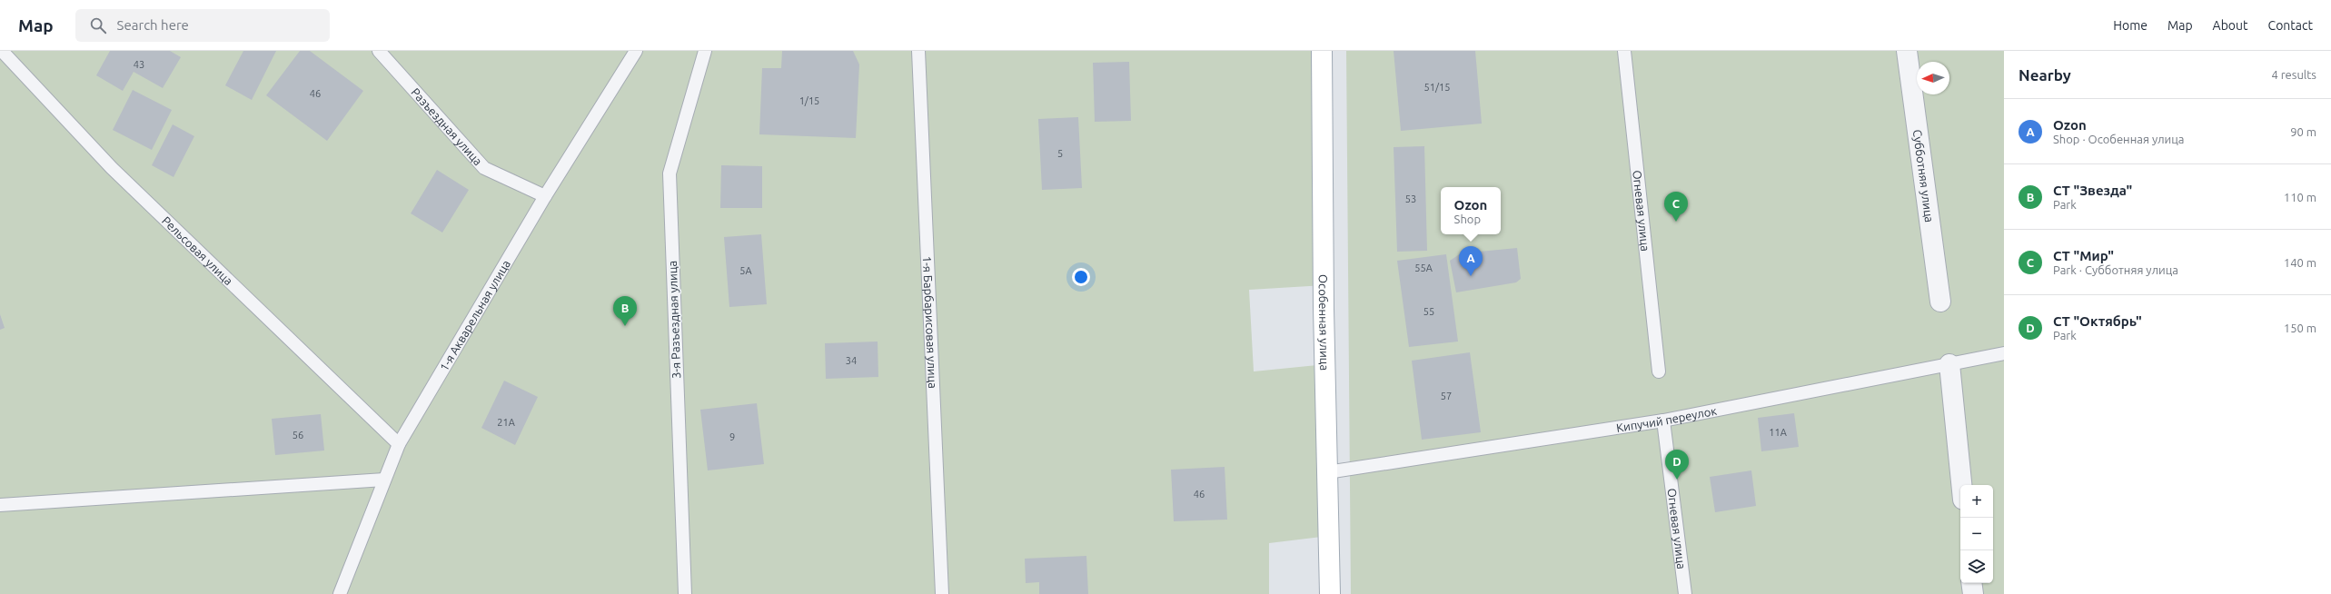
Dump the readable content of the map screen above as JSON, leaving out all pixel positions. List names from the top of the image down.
{
  "streets": {
    "main road": ["Особенная улица"],
    "street": ["Субботняя улица"],
    "lane": [
      "Разъездная улица",
      "Огневая улица",
      "Рельсовая улица",
      "1-я Акварельная улица",
      "3-я Разъездная улица",
      "1-я Барбарисовая улица",
      "Кипучий переулок"
    ]
  },
  "crossings": [
    ["Разъездная улица", "1-я Акварельная улица"],
    ["Огневая улица", "Кипучий переулок"],
    ["Рельсовая улица", "1-я Акварельная улица"],
    ["Особенная улица", "Кипучий переулок"]
  ],
  "house_numbers": [
    "43",
    "51/15",
    "46",
    "1/15",
    "5",
    "53",
    "55А",
    "5А",
    "55",
    "34",
    "57",
    "21А",
    "11А",
    "56",
    "9",
    "46"
  ],
  "north": "left",
  "page": {
    "header": "Map",
    "search": "Search here",
    "nav": [
      "Home",
      "Map",
      "About",
      "Contact"
    ],
    "heading": ["Nearby", "4 results"],
    "list": [
      {
        "mark": "A",
        "name": "Ozon",
        "note": "Shop · Особенная улица",
        "value": "90 m"
      },
      {
        "mark": "B",
        "name": "СТ \"Звезда\"",
        "note": "Park",
        "value": "110 m"
      },
      {
        "mark": "C",
        "name": "СТ \"Мир\"",
        "note": "Park · Субботняя улица",
        "value": "140 m"
      },
      {
        "mark": "D",
        "name": "СТ \"Октябрь\"",
        "note": "Park",
        "value": "150 m"
      }
    ],
    "popup": ["Ozon", "Shop"],
    "pins": [
      "C",
      "A",
      "B",
      "D"
    ],
    "map_buttons": ["+", "−"]
  }
}
